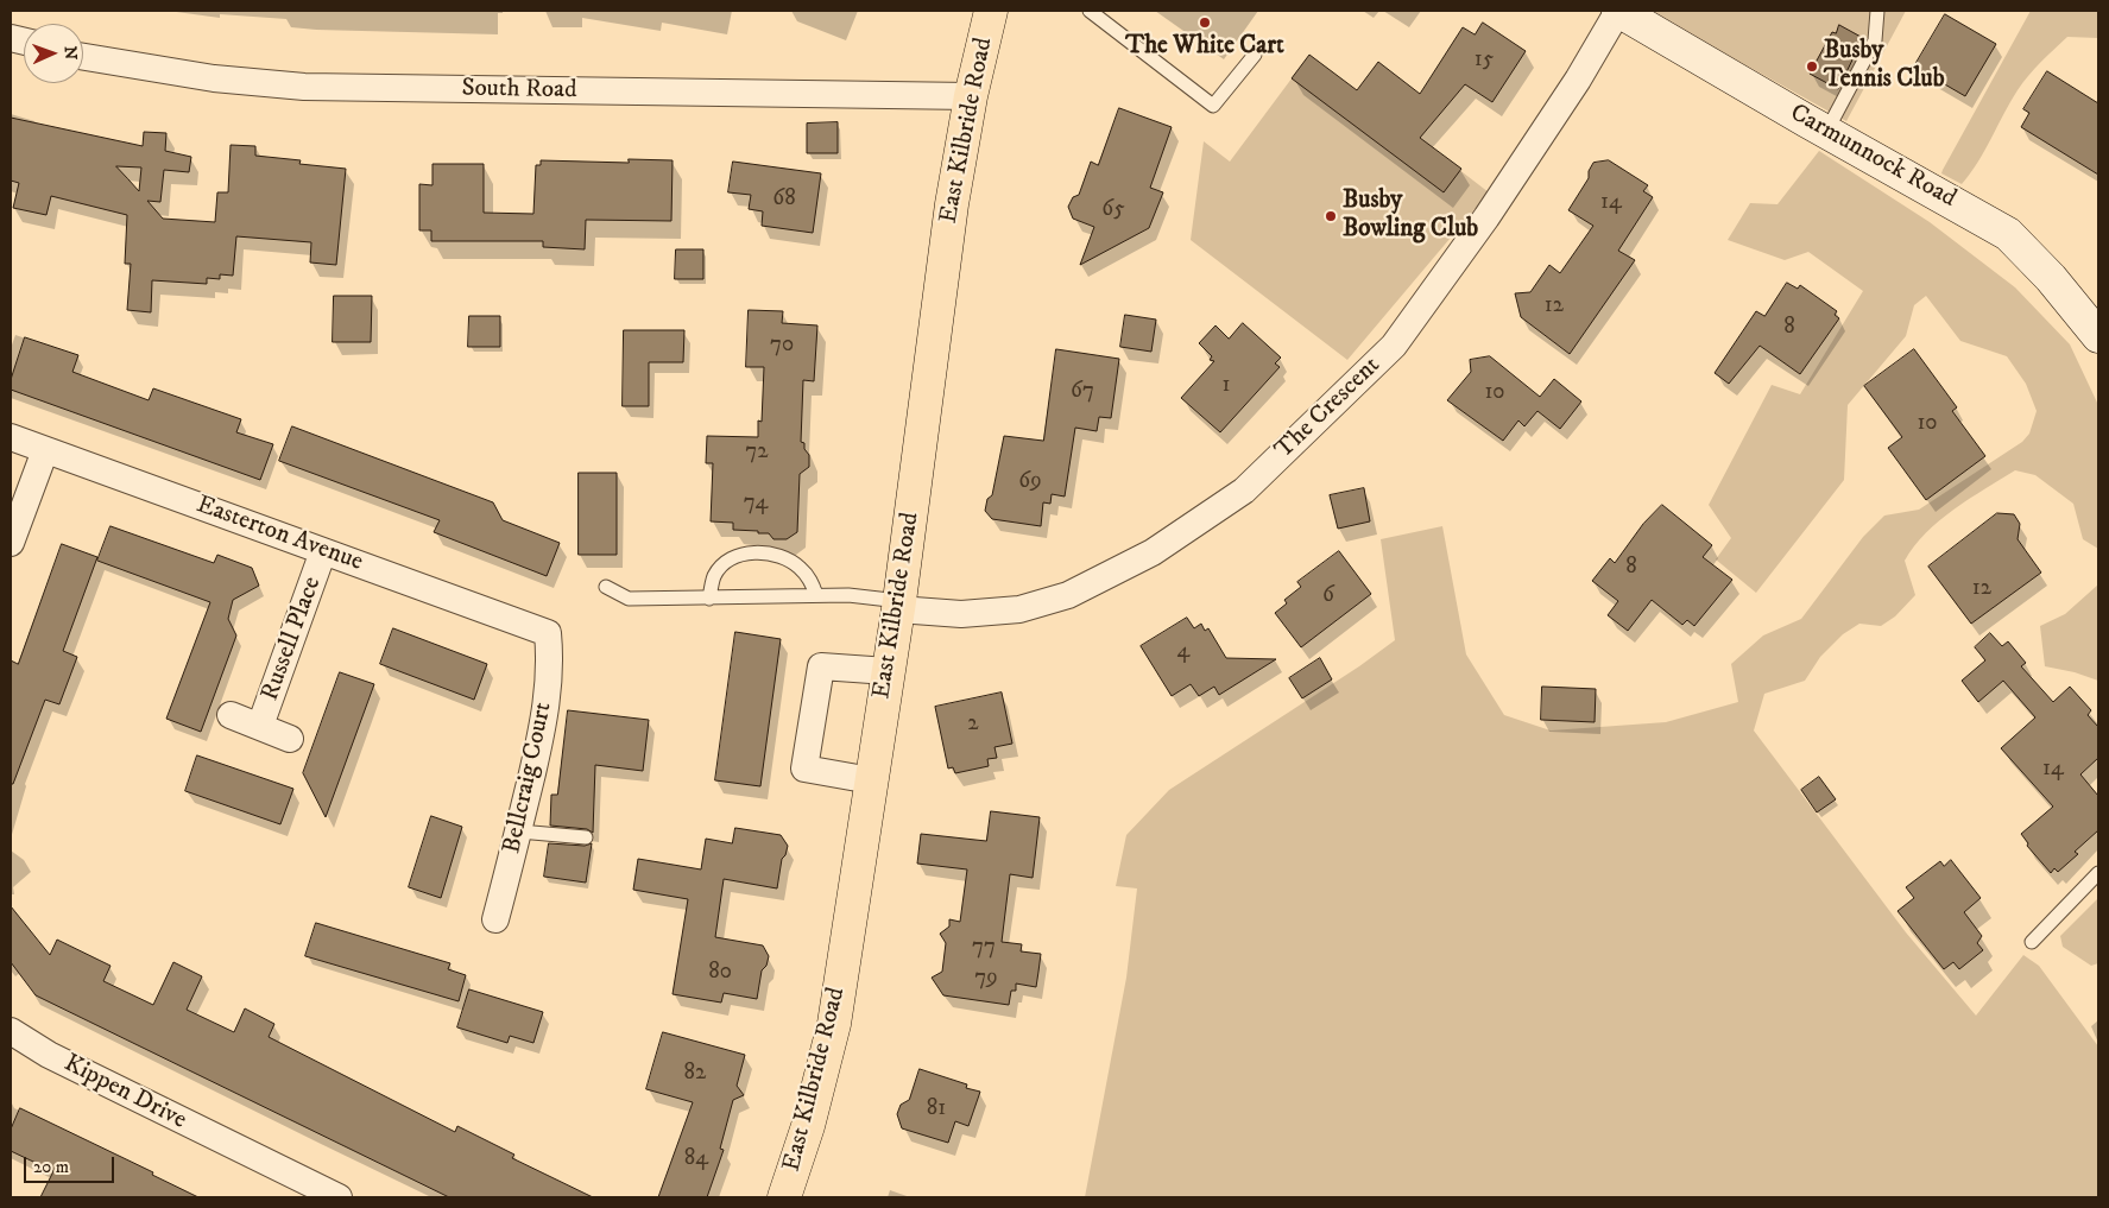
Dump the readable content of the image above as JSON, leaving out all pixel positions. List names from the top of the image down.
{
  "streets": {
    "main road": ["East Kilbride Road", "Carmunnock Road"],
    "street": [
      "South Road",
      "The Crescent",
      "Easterton Avenue",
      "Russell Place",
      "Bellcraig Court",
      "Kippen Drive"
    ]
  },
  "crossings": [
    ["South Road", "East Kilbride Road"],
    ["East Kilbride Road", "The Crescent"],
    ["Carmunnock Road", "The Crescent"],
    ["Easterton Avenue", "Russell Place"],
    ["Easterton Avenue", "Bellcraig Court"]
  ],
  "places": ["The White Cart", "Busby Tennis Club", "Busby Bowling Club"],
  "house_numbers": [
    "15",
    "68",
    "14",
    "65",
    "12",
    "8",
    "70",
    "1",
    "67",
    "10",
    "10",
    "72",
    "69",
    "74",
    "8",
    "12",
    "6",
    "4",
    "2",
    "14",
    "77",
    "80",
    "79",
    "82",
    "81",
    "84"
  ],
  "scale_bar": "20 m",
  "north": "right"
}
